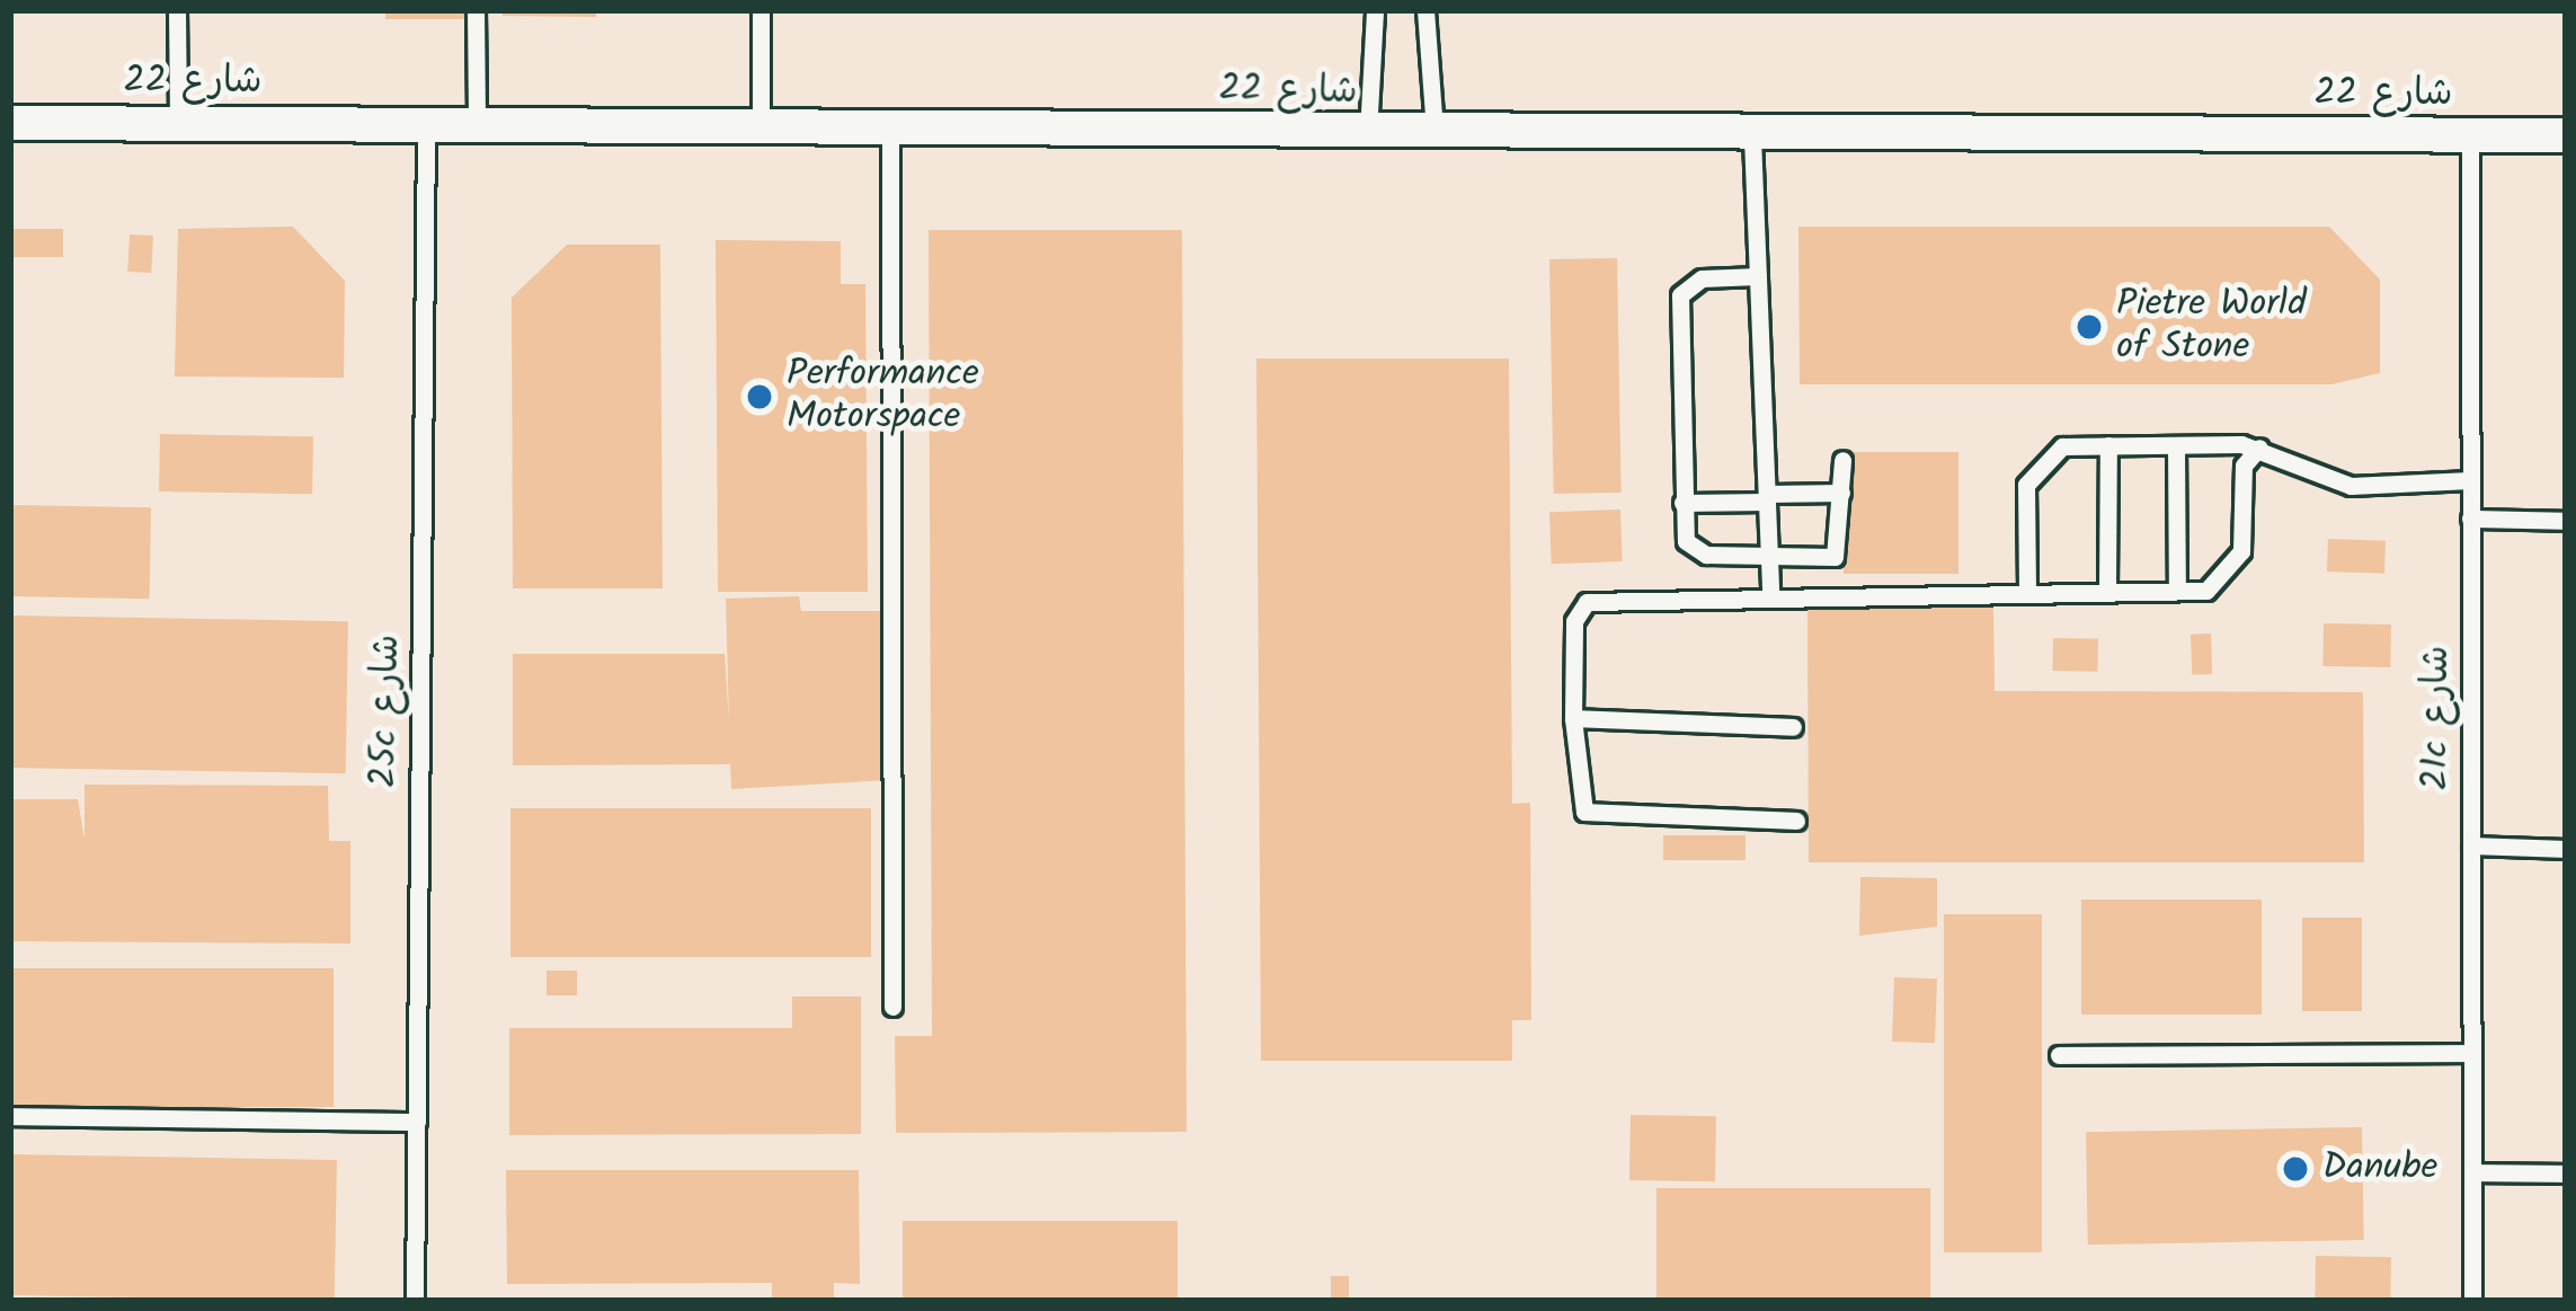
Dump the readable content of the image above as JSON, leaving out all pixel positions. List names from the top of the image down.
{
  "streets": {
    "street": ["شارع 22"],
    "lane": ["25c شارع", "21c شارع"]
  },
  "crossings": [
    ["شارع 22", "25c شارع"],
    ["شارع 22", "21c شارع"]
  ],
  "places": ["Pietre World of Stone", "Performance Motorspace", "Danube"]
}
